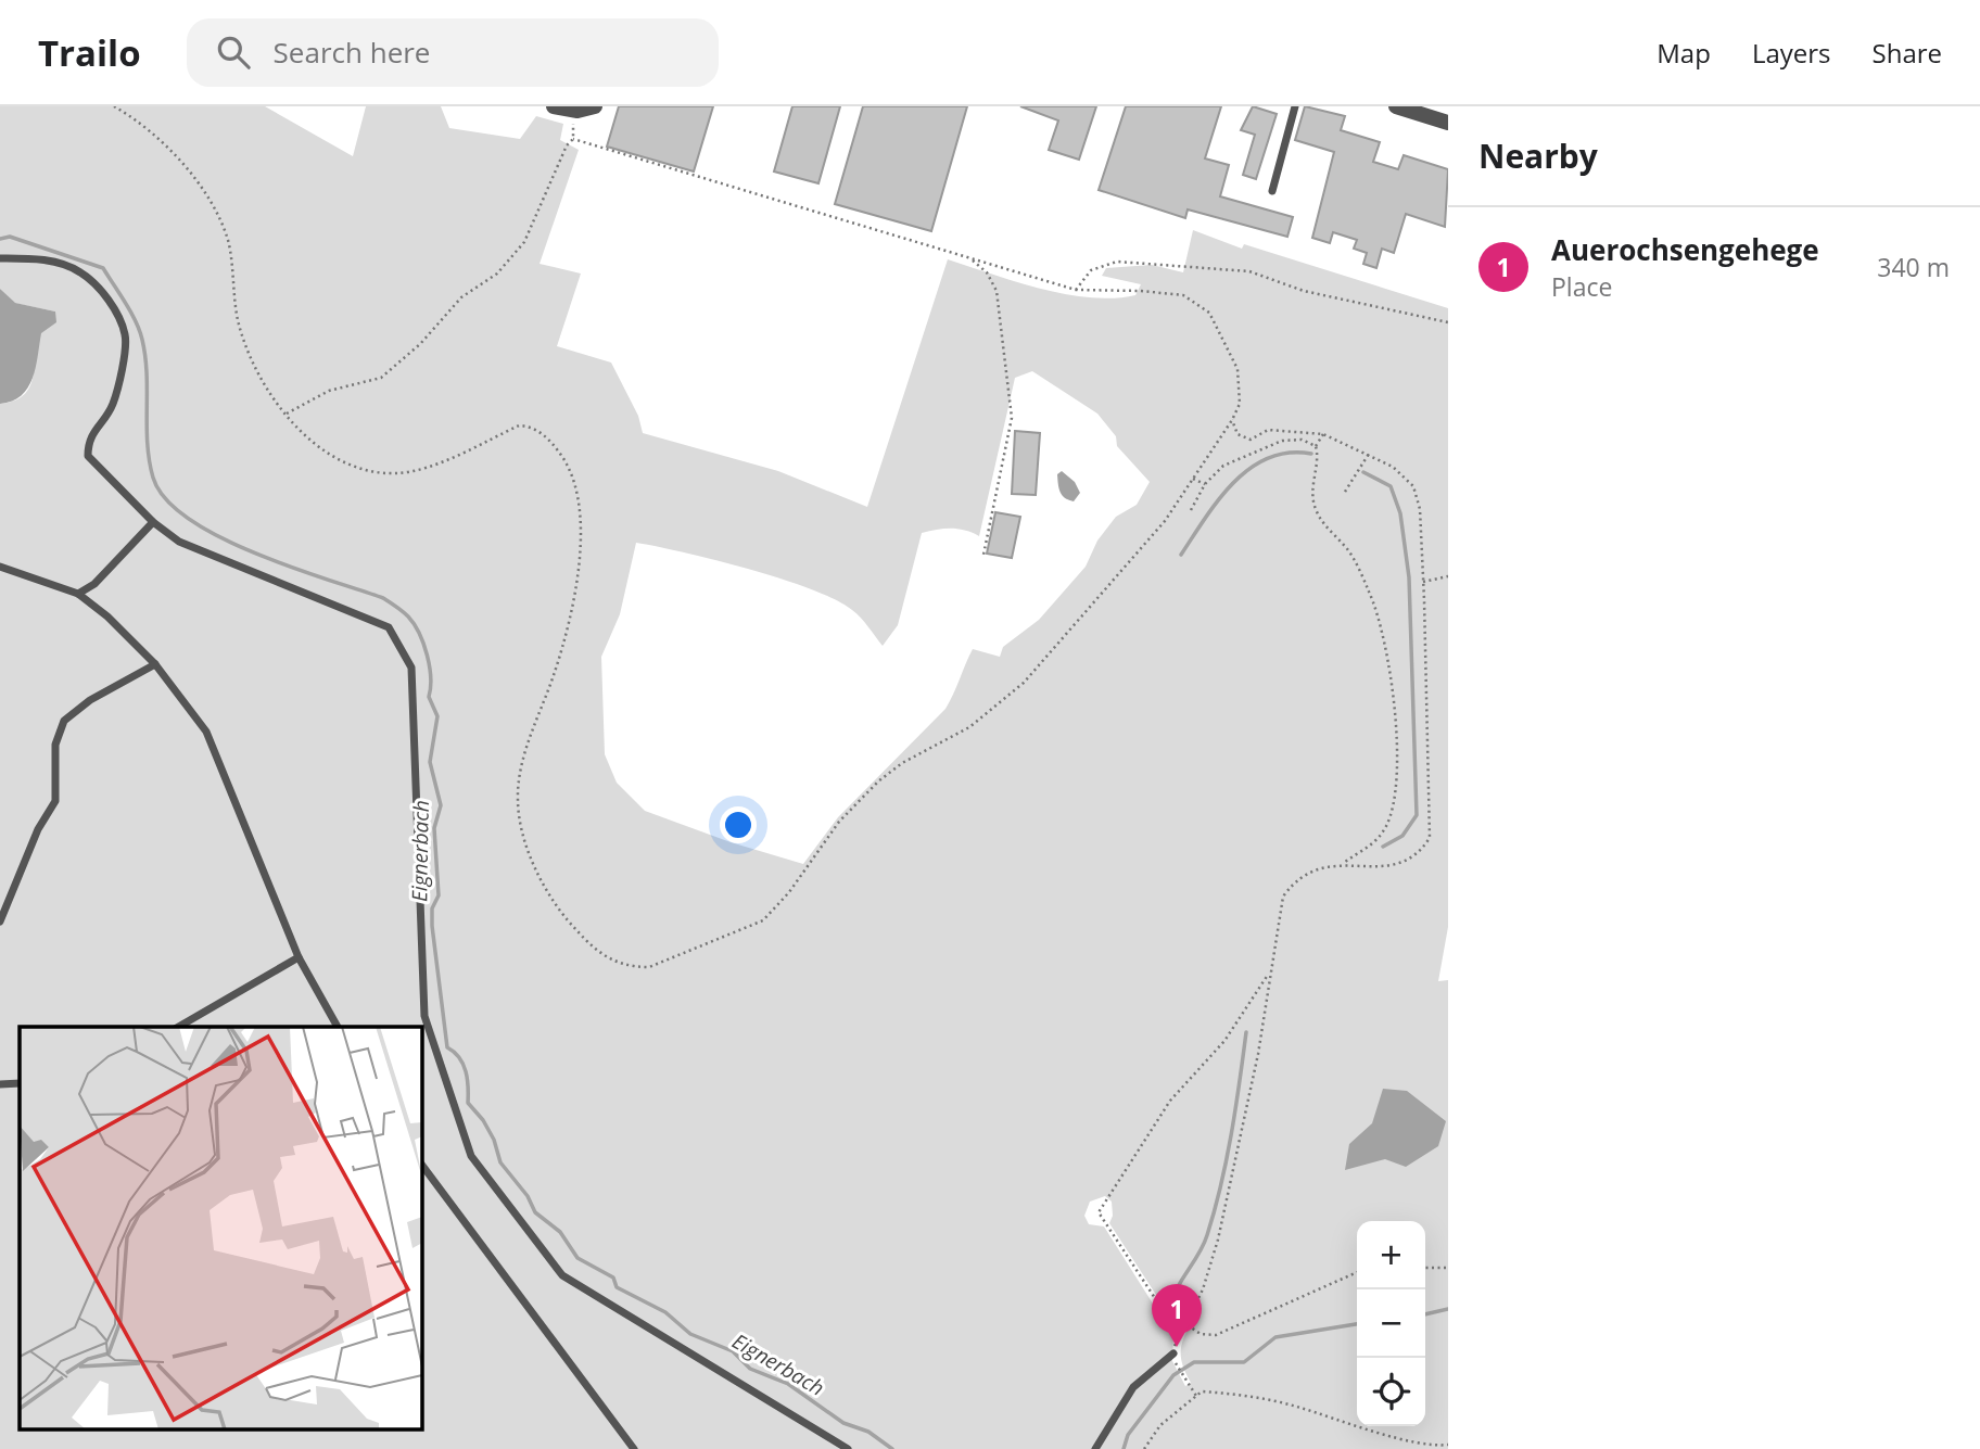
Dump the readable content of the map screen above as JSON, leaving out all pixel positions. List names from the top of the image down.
{
  "water": ["Eignerbach"],
  "page": {
    "header": "Trailo",
    "search": "Search here",
    "nav": ["Map", "Layers", "Share"],
    "heading": "Nearby",
    "list": [
      {
        "mark": "1",
        "name": "Auerochsengehege",
        "note": "Place",
        "value": "340 m"
      }
    ],
    "map_buttons": ["+", "−"],
    "pins": "1"
  }
}
